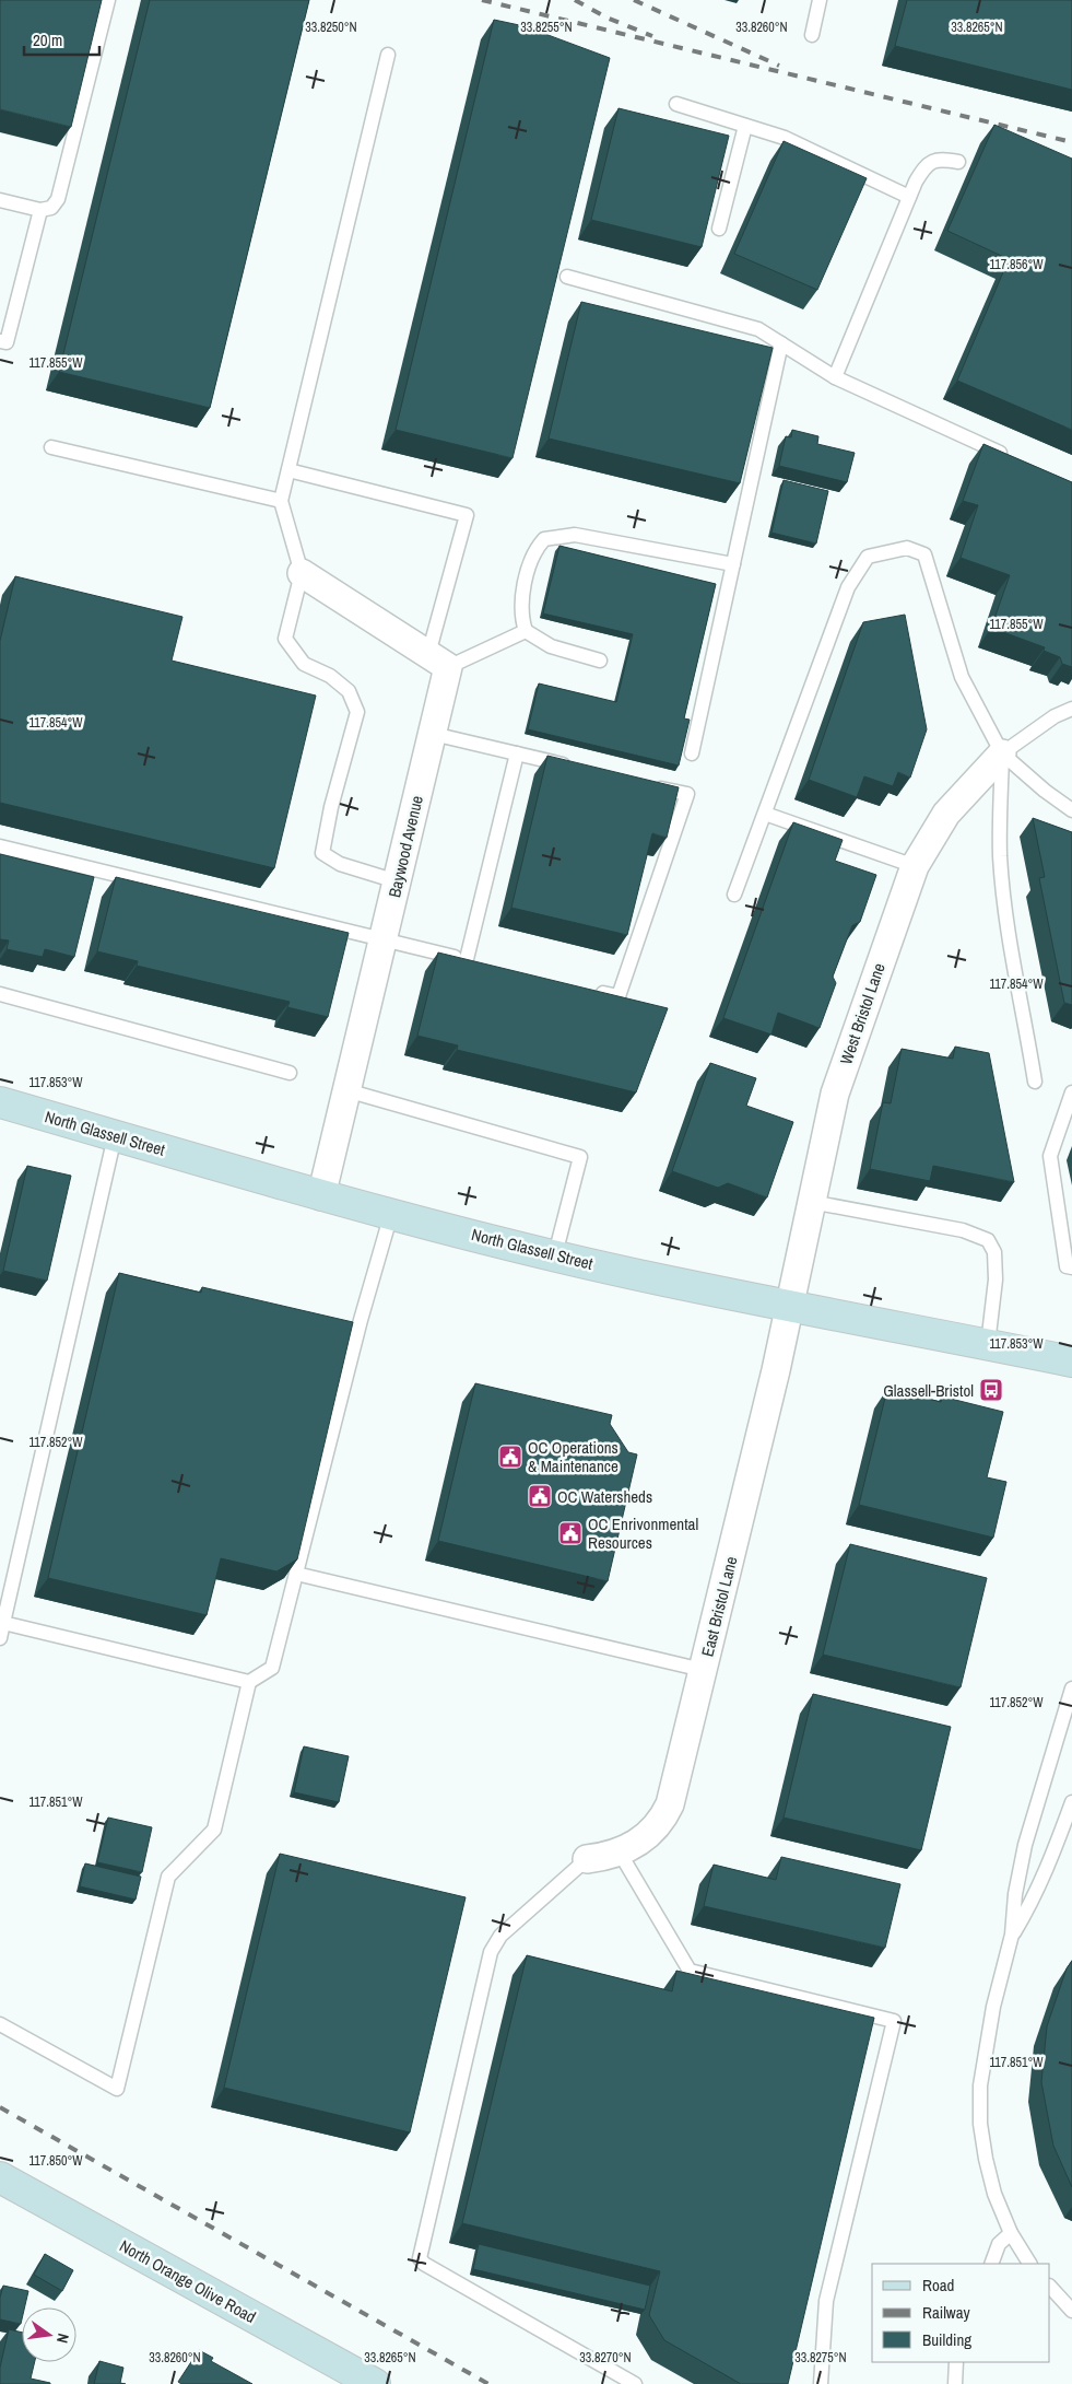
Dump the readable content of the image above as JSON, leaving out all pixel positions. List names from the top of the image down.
{
  "streets": {
    "main road": ["North Glassell Street", "North Orange Olive Road"],
    "street": ["Baywood Avenue", "West Bristol Lane", "East Bristol Lane"]
  },
  "crossings": [
    ["Baywood Avenue", "North Glassell Street"],
    ["West Bristol Lane", "North Glassell Street"],
    ["West Bristol Lane", "East Bristol Lane"],
    ["North Glassell Street", "East Bristol Lane"]
  ],
  "places": {
    "bus stop": ["Glassell-Bristol"],
    "public building": ["OC Operations & Maintenance", "OC Watersheds", "OC Enrivonmental Resources"]
  },
  "legend": ["Road", "Railway", "Building"],
  "scale_bar": "20 m",
  "north": "right",
  "coordinates": [
    "33.8250°N",
    "33.8255°N",
    "33.8260°N",
    "33.8265°N",
    "117.856°W",
    "117.855°W",
    "117.854°W",
    "117.853°W",
    "117.852°W",
    "117.851°W",
    "117.850°W",
    "33.8270°N",
    "33.8275°N"
  ]
}
